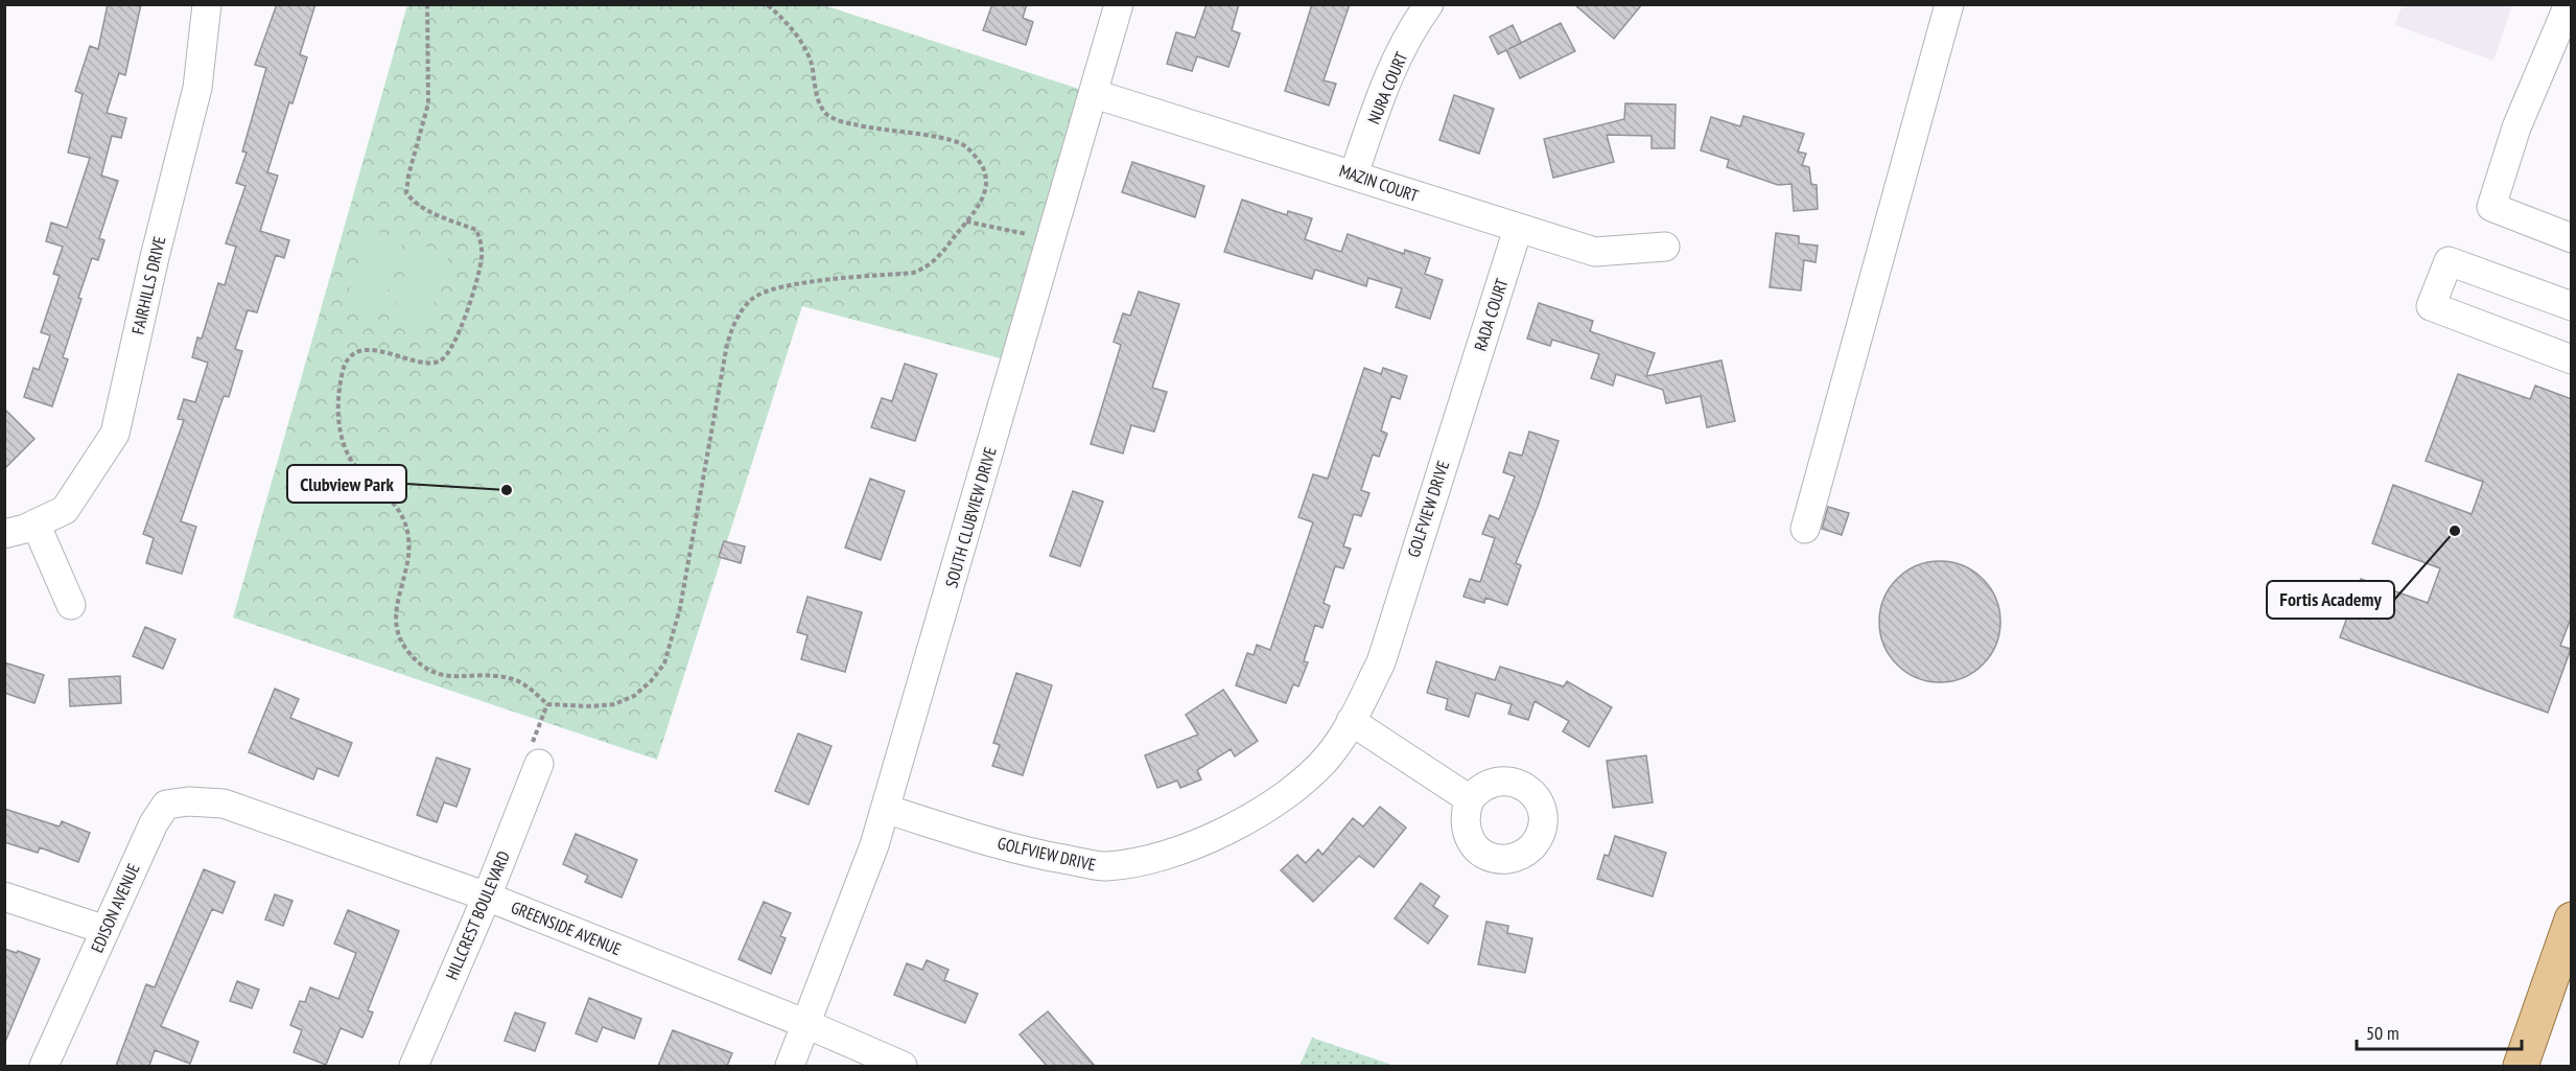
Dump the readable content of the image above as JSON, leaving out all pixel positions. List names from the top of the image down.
{
  "streets": {
    "street": [
      "NURA COURT",
      "MAZIN COURT",
      "FAIRHILLS DRIVE",
      "RADA COURT",
      "GOLFVIEW DRIVE",
      "SOUTH CLUBVIEW DRIVE",
      "EDISON AVENUE",
      "HILLCREST BOULEVARD",
      "GREENSIDE AVENUE"
    ]
  },
  "crossings": [
    ["NURA COURT", "MAZIN COURT"],
    ["MAZIN COURT", "RADA COURT"],
    ["MAZIN COURT", "SOUTH CLUBVIEW DRIVE"],
    ["RADA COURT", "GOLFVIEW DRIVE"],
    ["GOLFVIEW DRIVE", "SOUTH CLUBVIEW DRIVE"],
    ["SOUTH CLUBVIEW DRIVE", "GREENSIDE AVENUE"],
    ["EDISON AVENUE", "GREENSIDE AVENUE"],
    ["HILLCREST BOULEVARD", "GREENSIDE AVENUE"]
  ],
  "places": ["Clubview Park", "Fortis Academy"],
  "scale_bar": "50 m"
}
